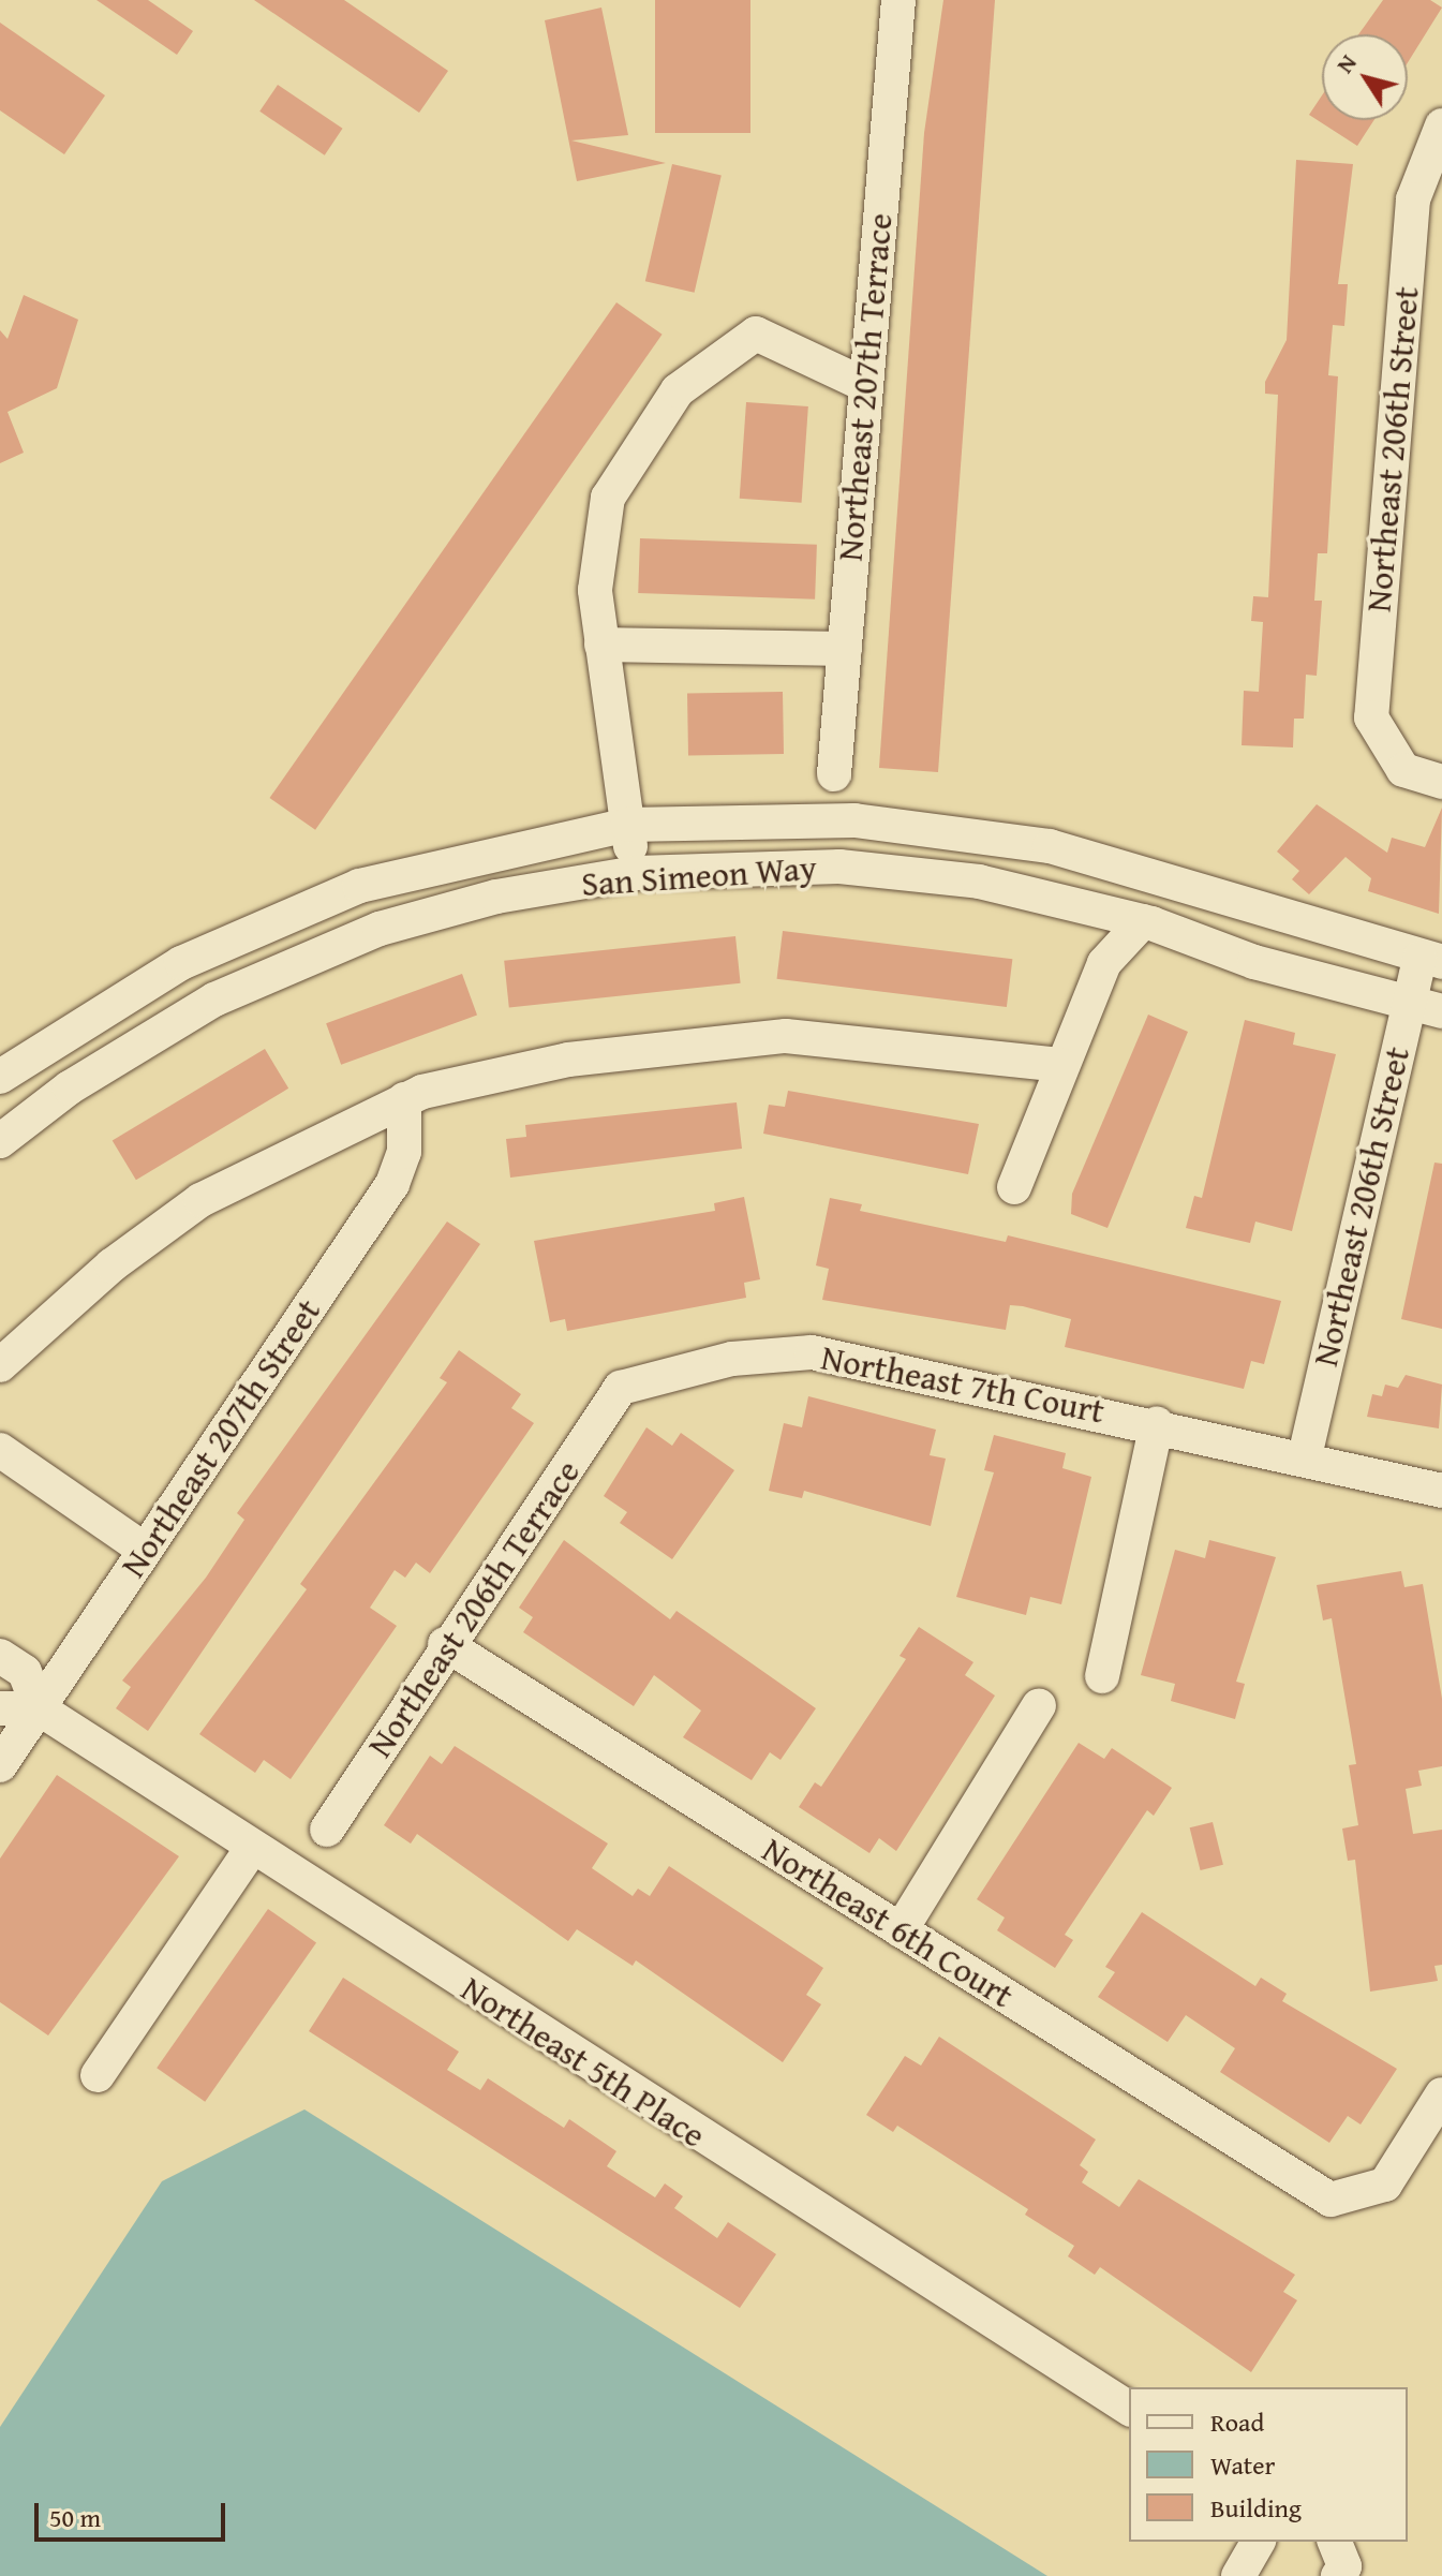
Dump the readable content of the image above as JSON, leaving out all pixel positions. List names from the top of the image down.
{
  "streets": {
    "street": [
      "Northeast 207th Terrace",
      "Northeast 206th Street",
      "San Simeon Way",
      "Northeast 7th Court",
      "Northeast 207th Street",
      "Northeast 206th Terrace",
      "Northeast 6th Court",
      "Northeast 5th Place"
    ]
  },
  "crossings": [
    ["Northeast 206th Street", "San Simeon Way"],
    ["Northeast 206th Street", "Northeast 7th Court"],
    ["Northeast 7th Court", "Northeast 206th Terrace"],
    ["Northeast 207th Street", "Northeast 5th Place"],
    ["Northeast 206th Terrace", "Northeast 6th Court"]
  ],
  "legend": ["Road", "Water", "Building"],
  "scale_bar": "50 m",
  "north": "top left"
}
